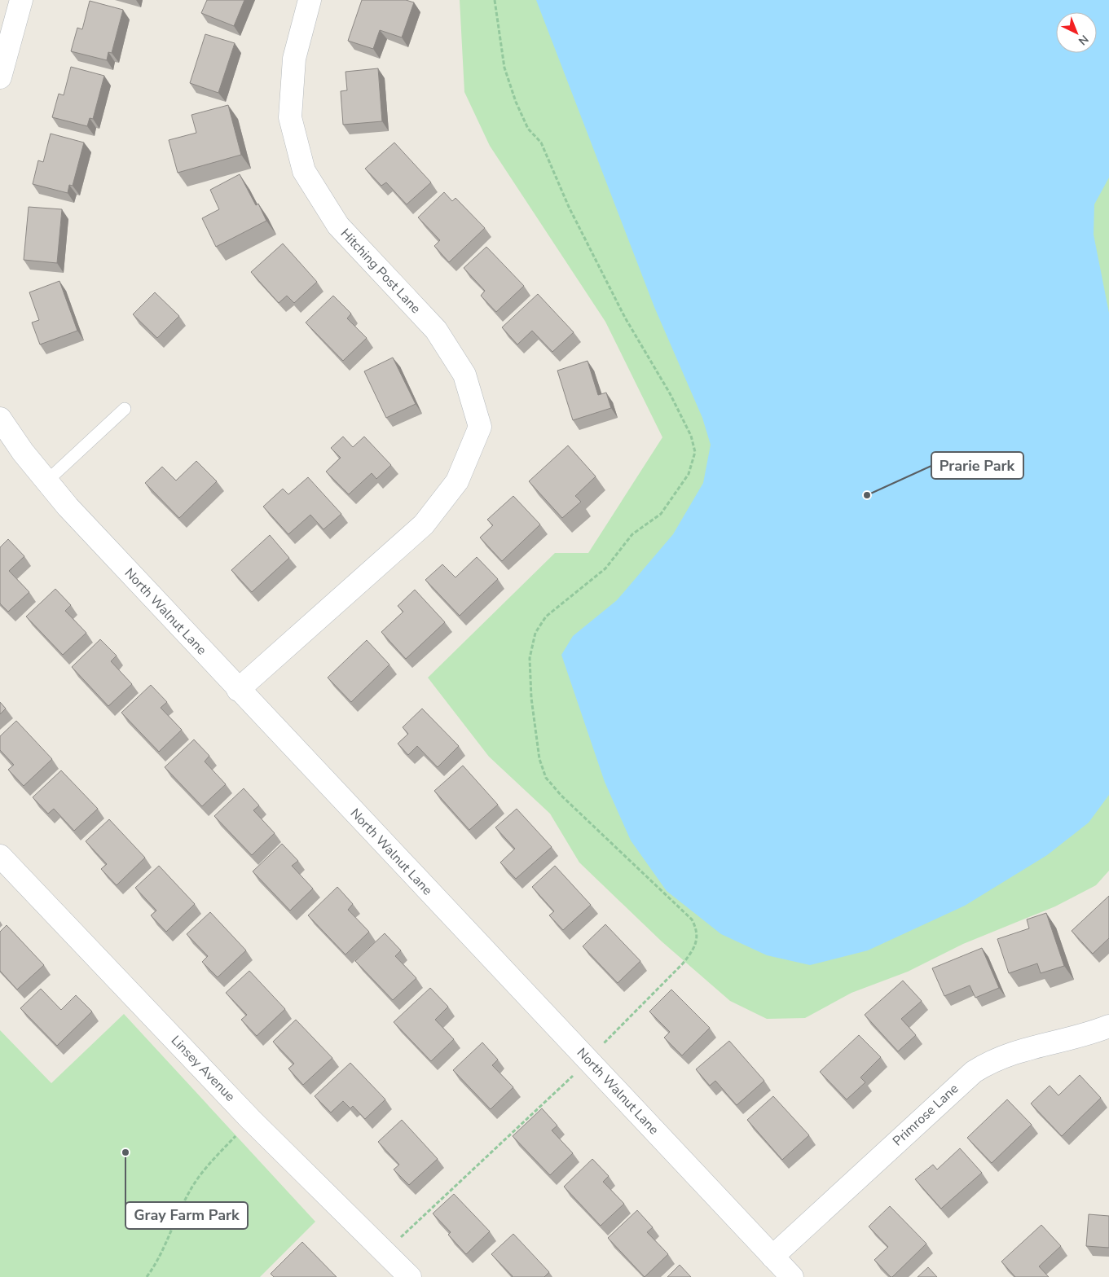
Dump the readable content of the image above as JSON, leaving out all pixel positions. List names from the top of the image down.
{
  "streets": {
    "street": [
      "Hitching Post Lane",
      "North Walnut Lane",
      "Linsey Avenue",
      "Primrose Lane"
    ]
  },
  "crossings": [
    ["Hitching Post Lane", "North Walnut Lane"],
    ["North Walnut Lane", "Primrose Lane"]
  ],
  "places": ["Prarie Park", "Gray Farm Park"],
  "north": "bottom right"
}
